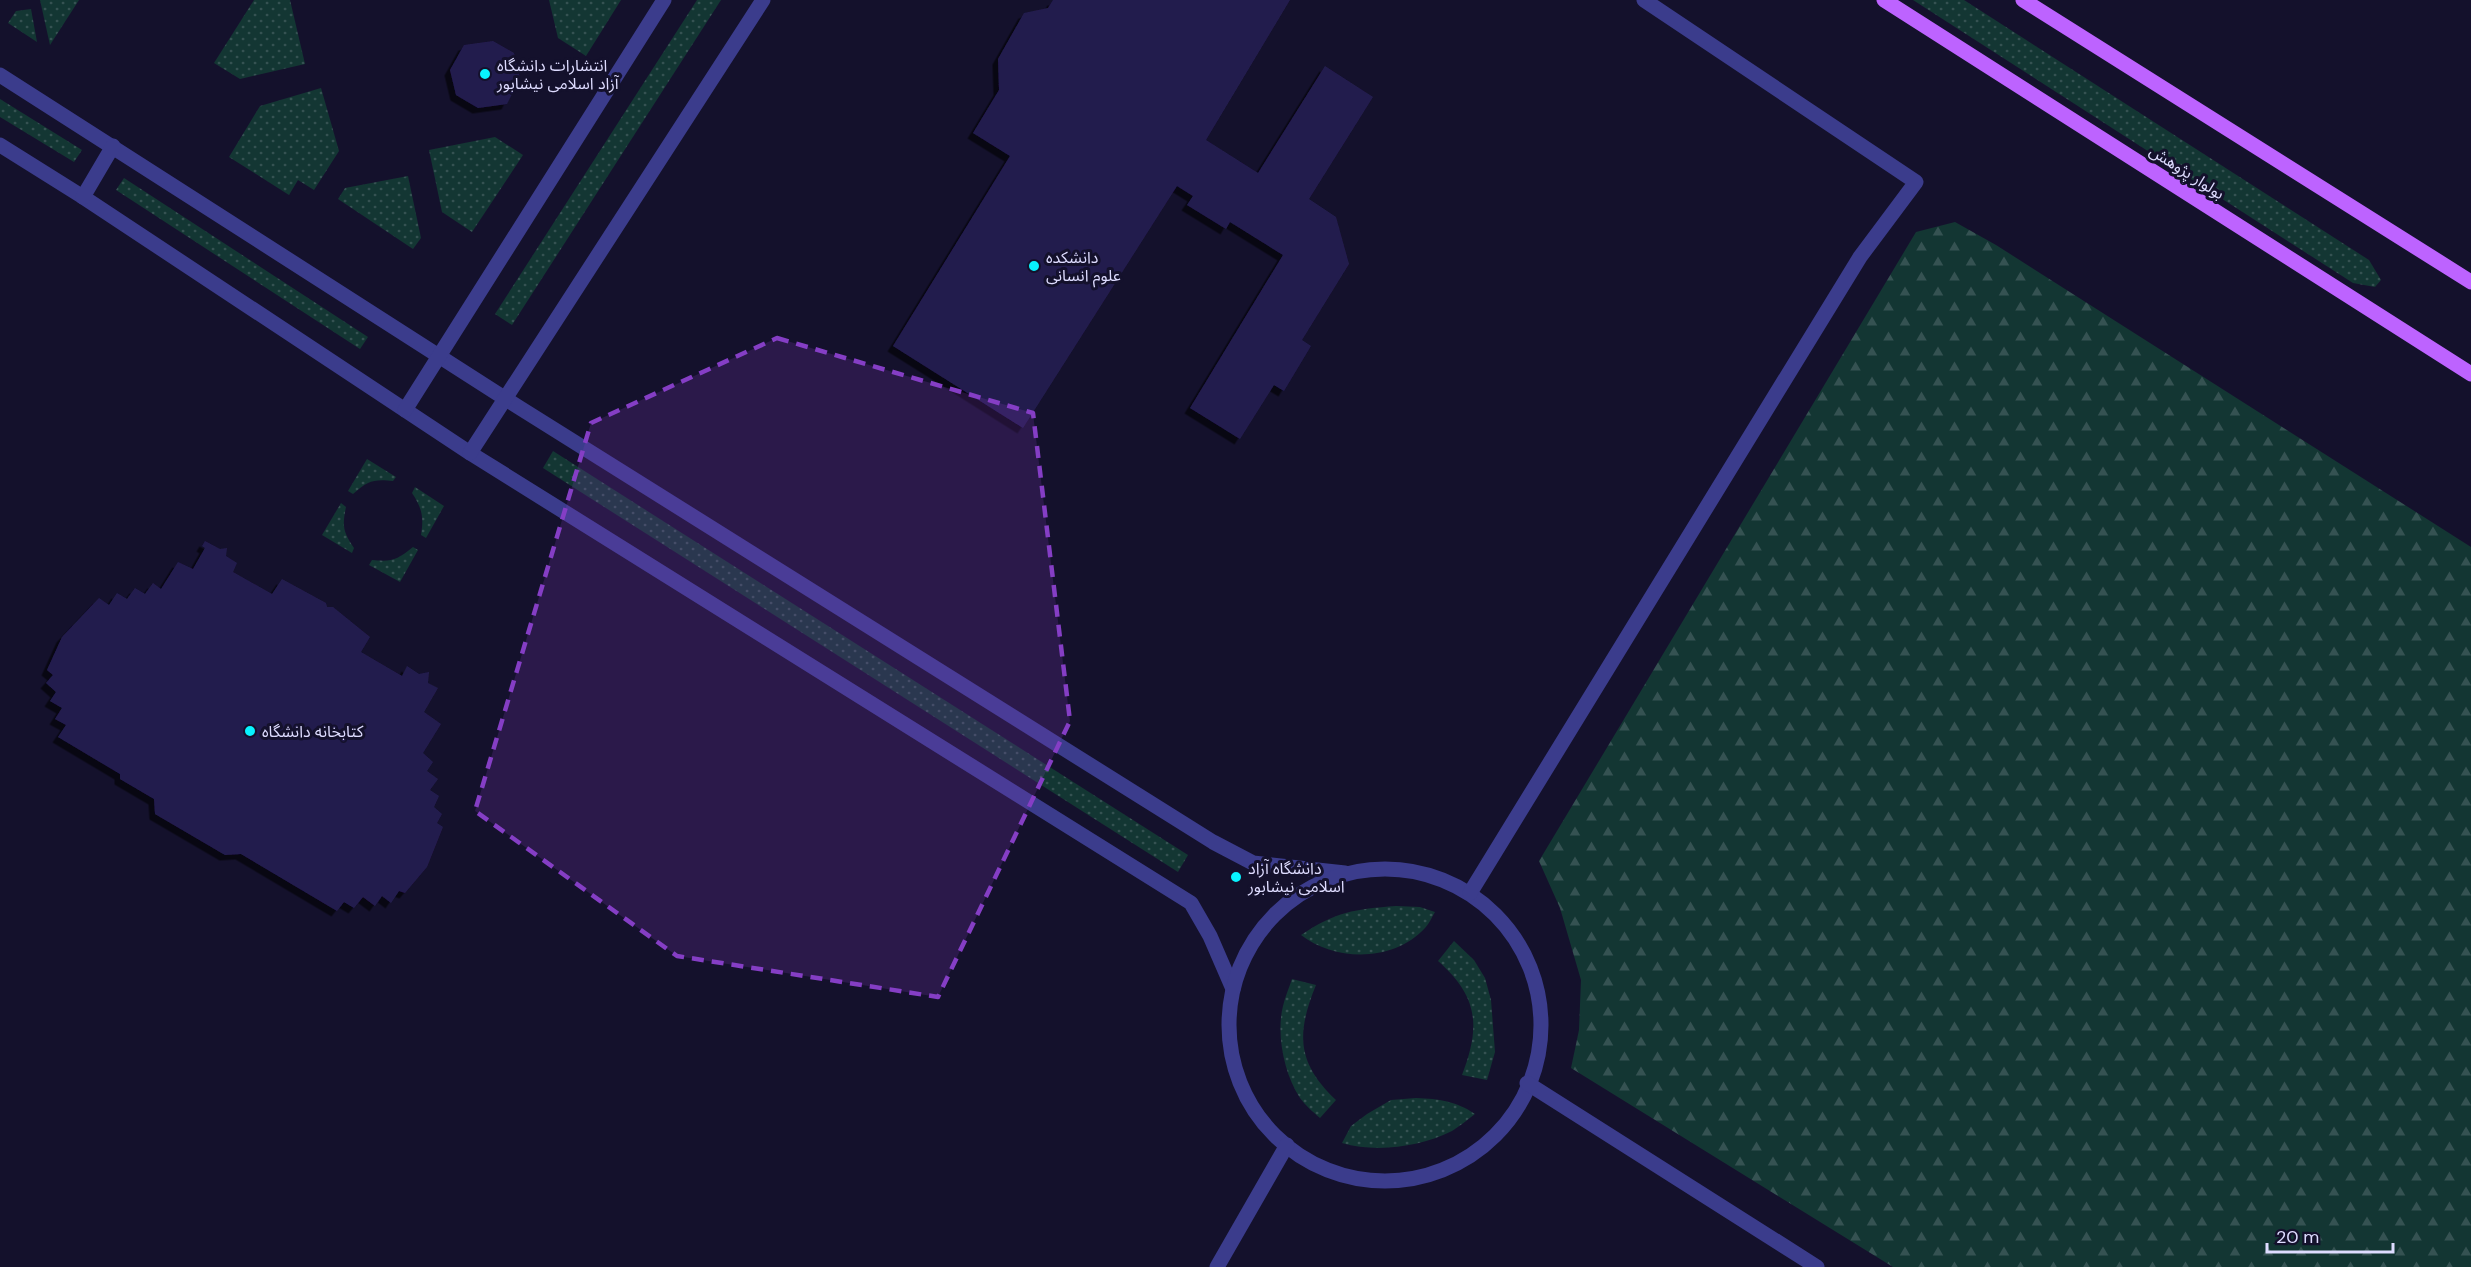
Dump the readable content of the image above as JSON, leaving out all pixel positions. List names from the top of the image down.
{
  "streets": {
    "main road": ["بولوار پژوهش"]
  },
  "places": [
    "انتشارات دانشگاه آزاد اسلامی نیشابور",
    "دانشکده علوم انسانی",
    "کتابخانه دانشگاه",
    "دانشگاه آزاد اسلامی نیشابور"
  ],
  "scale_bar": "20 m"
}
